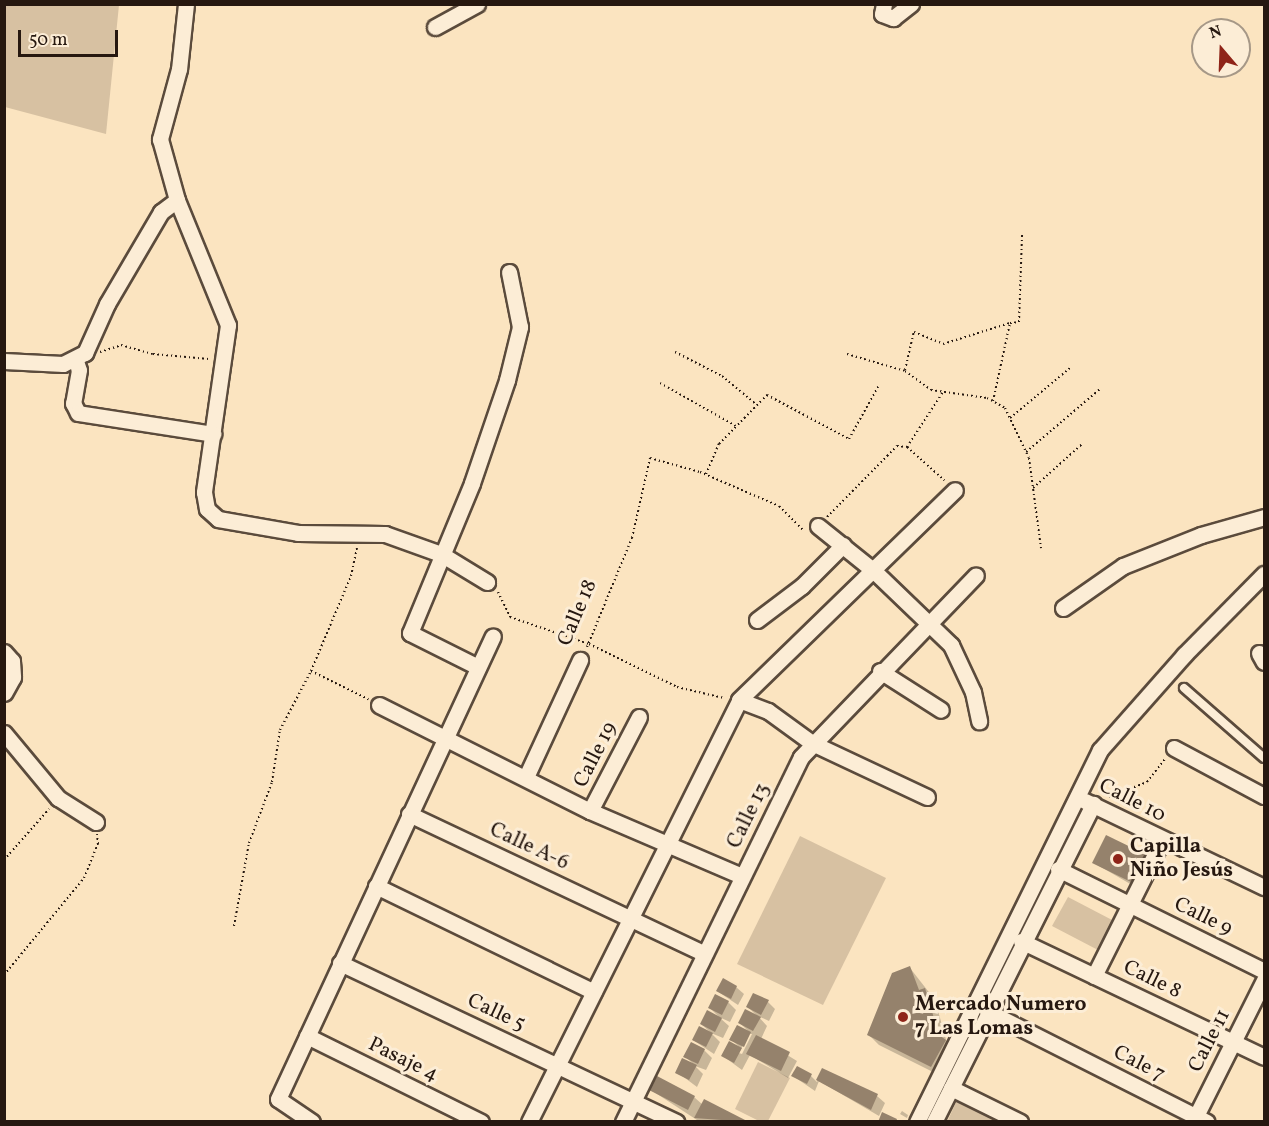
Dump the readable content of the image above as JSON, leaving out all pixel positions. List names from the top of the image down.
{
  "streets": {
    "street": [
      "Calle 18",
      "Calle 19",
      "Calle 10",
      "Calle 13",
      "Calle A-6",
      "Calle 9",
      "Calle 8",
      "Calle 5",
      "Calle 11",
      "Pasaje 4",
      "Cale 7"
    ]
  },
  "crossings": [
    ["Calle 13", "Calle A-6"],
    ["Calle 13", "Calle 5"],
    ["Calle 8", "Calle 11"],
    ["Calle 11", "Cale 7"]
  ],
  "places": ["Capilla Niño Jesús", "Mercado Numero 7 Las Lomas"],
  "scale_bar": "50 m",
  "north": "top"
}
